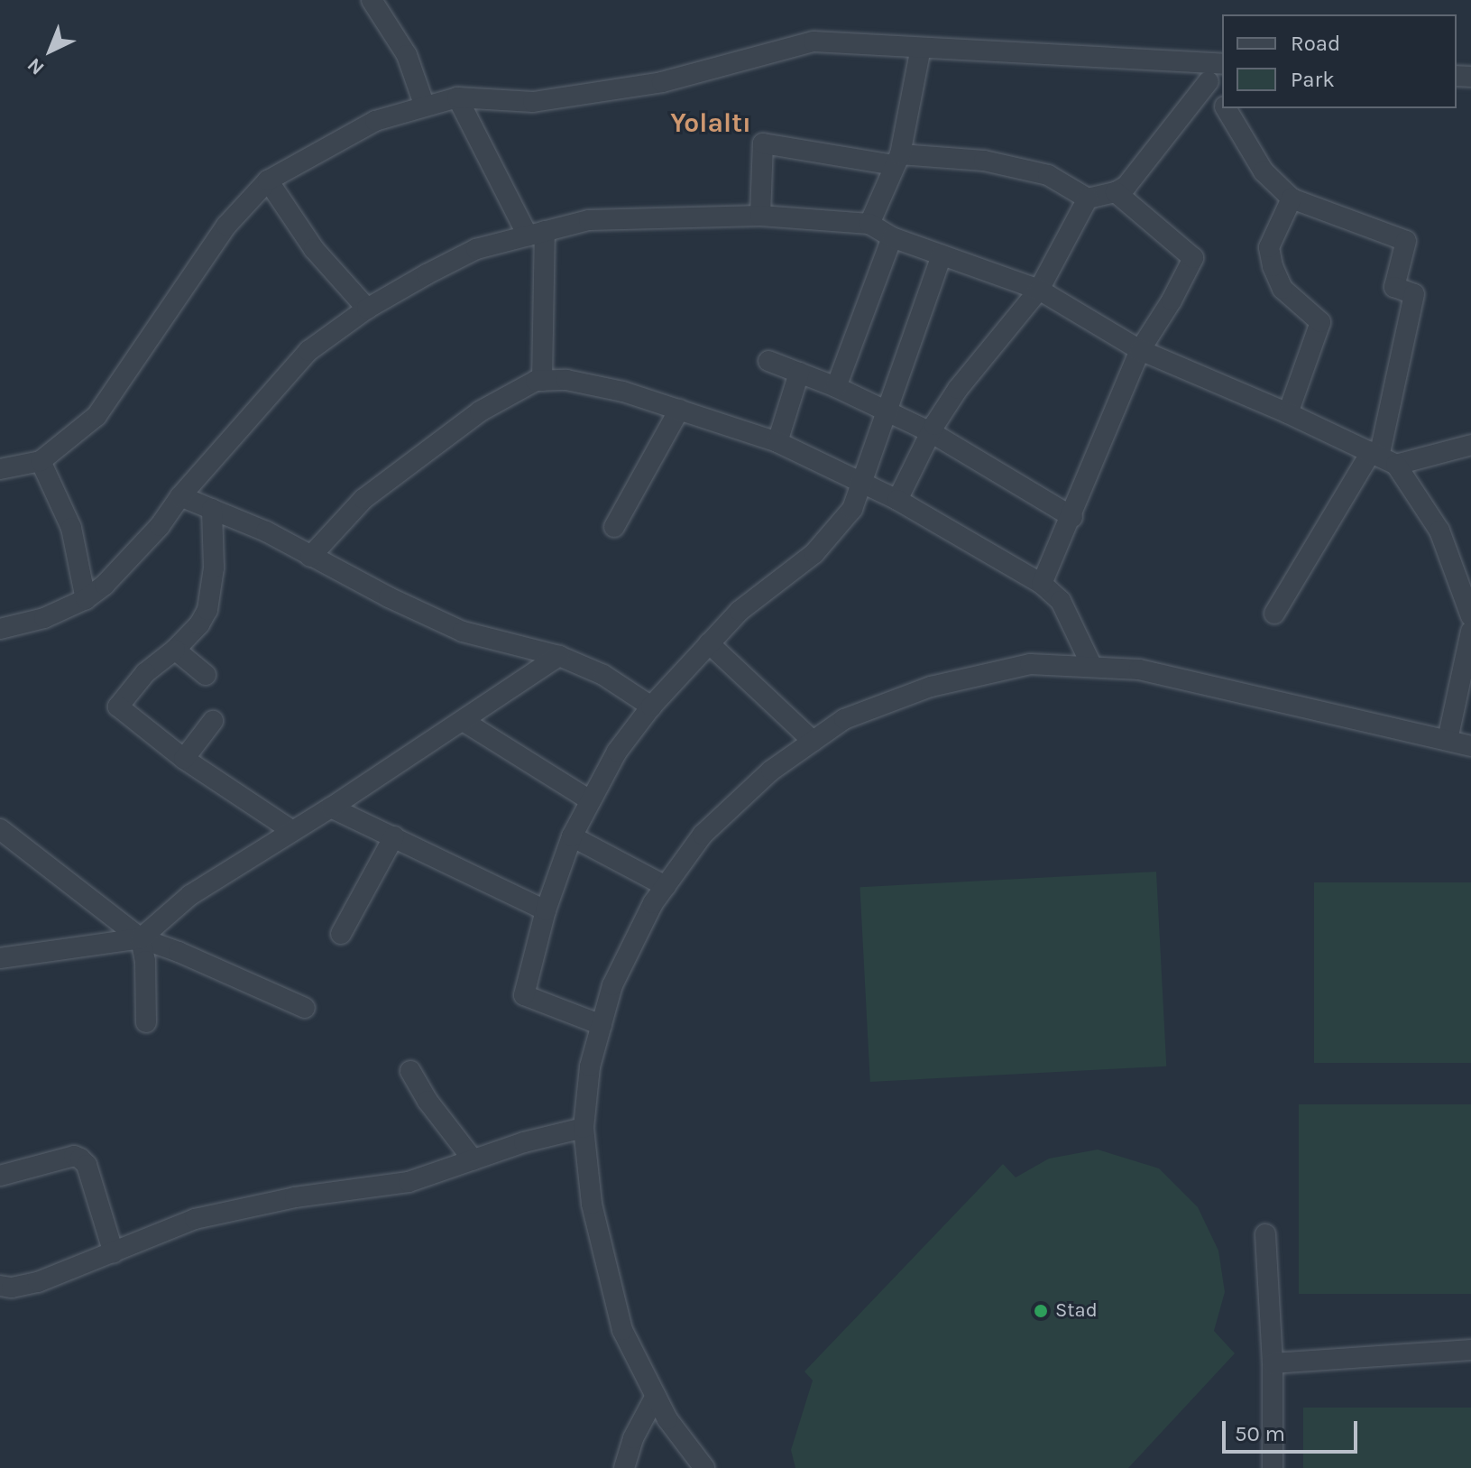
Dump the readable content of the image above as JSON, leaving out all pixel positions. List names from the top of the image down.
{
  "districts": ["Yolaltı"],
  "places": ["Stad"],
  "legend": ["Road", "Park"],
  "scale_bar": "50 m",
  "north": "bottom left"
}
